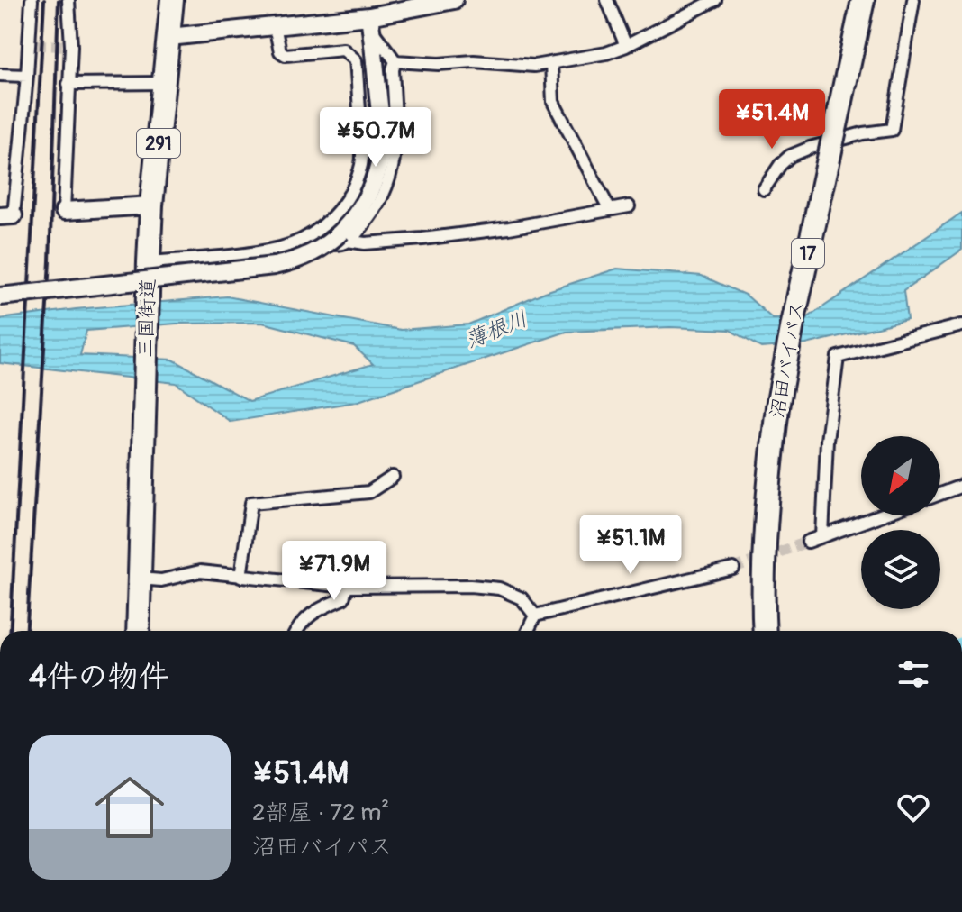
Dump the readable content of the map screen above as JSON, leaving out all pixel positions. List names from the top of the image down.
{
  "streets": {
    "highway": [
      "291",
      "17",
      "三国街道",
      "沼田バイパス"
    ]
  },
  "water": ["薄根川"],
  "north": "bottom left",
  "page": {
    "price": [
      "¥51.4M",
      "¥50.7M",
      "¥51.1M",
      "¥71.9M"
    ],
    "heading": "4件の物件",
    "list": [
      {
        "name": "¥51.4M",
        "note": "2部屋 · 72 m² · 沼田バイパス"
      }
    ]
  }
}
